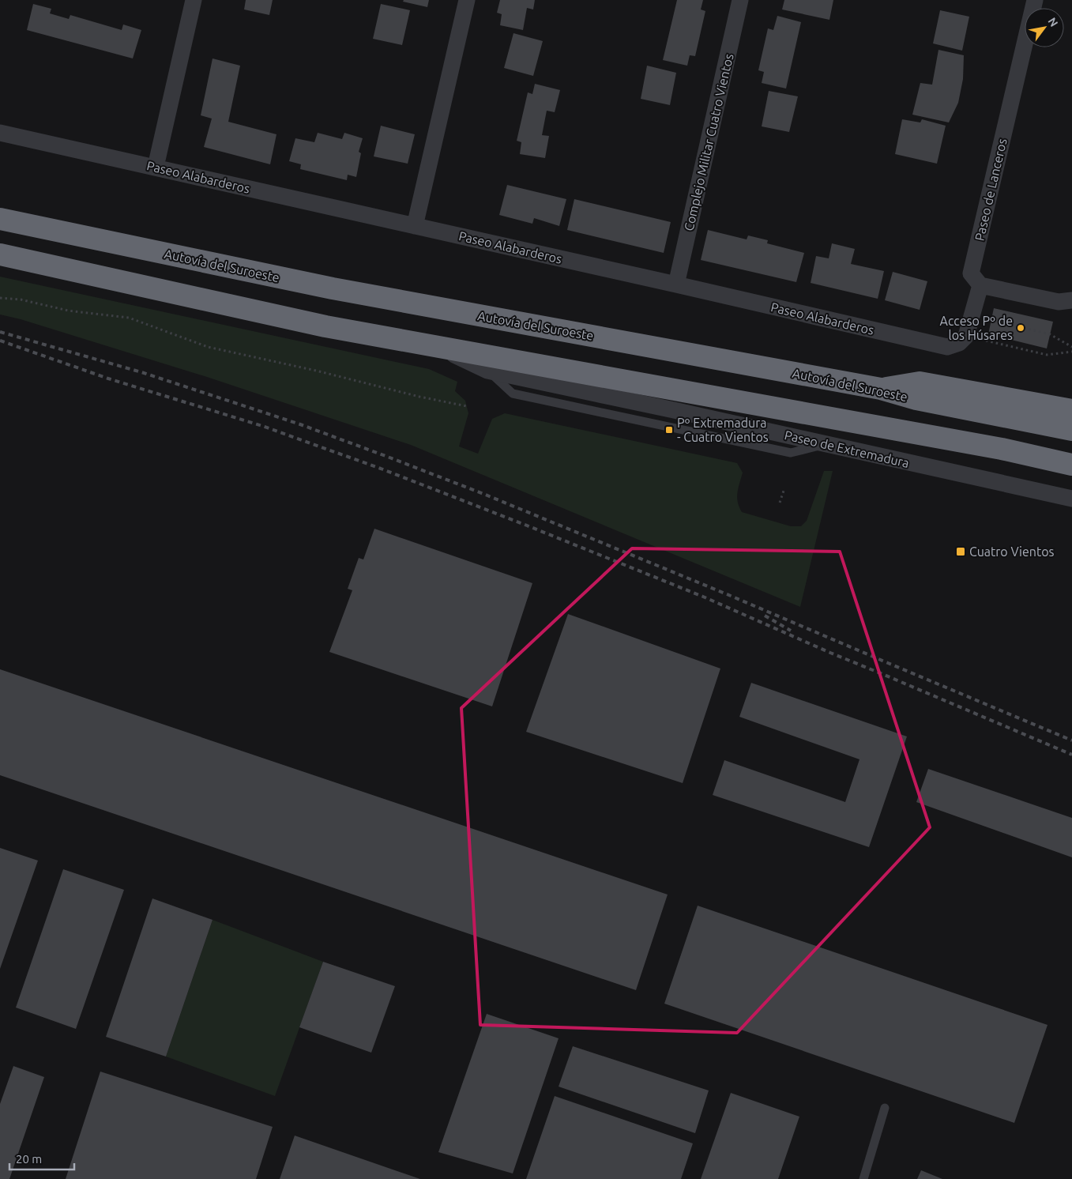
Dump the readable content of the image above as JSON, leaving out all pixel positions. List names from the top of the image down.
{
  "streets": {
    "highway": ["Autovía del Suroeste"],
    "street": [
      "Complejo Militar Cuatro Vientos",
      "Paseo Alabarderos",
      "Paseo de Lanceros",
      "Paseo de Extremadura"
    ]
  },
  "crossings": [
    ["Complejo Militar Cuatro Vientos", "Paseo Alabarderos"]
  ],
  "places": {
    "other": ["Acceso Pº de los Húsares"],
    "transit": ["Pº Extremadura - Cuatro Vientos", "Cuatro Vientos"]
  },
  "scale_bar": "20 m",
  "north": "top right"
}
